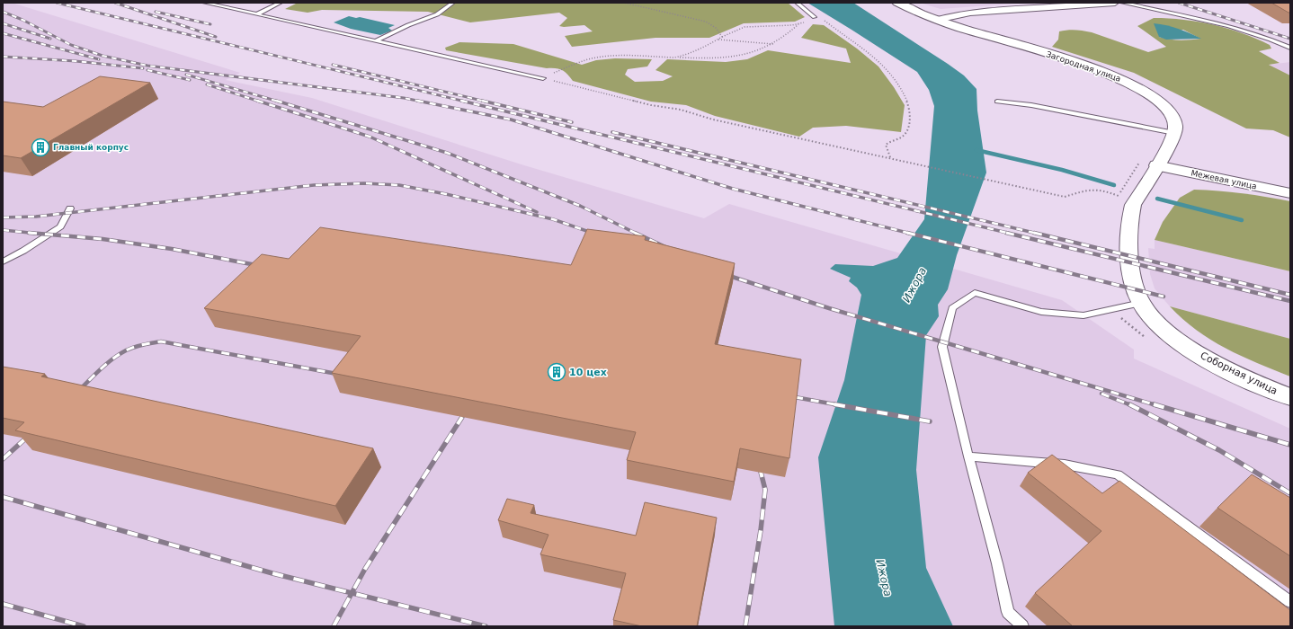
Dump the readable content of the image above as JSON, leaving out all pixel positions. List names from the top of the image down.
{
  "streets": {
    "main road": ["Загородная улица", "Межевая улица", "Соборная улица"]
  },
  "water": ["Ижора"],
  "places": {
    "building": ["Главный корпус", "10 цех"]
  }
}
